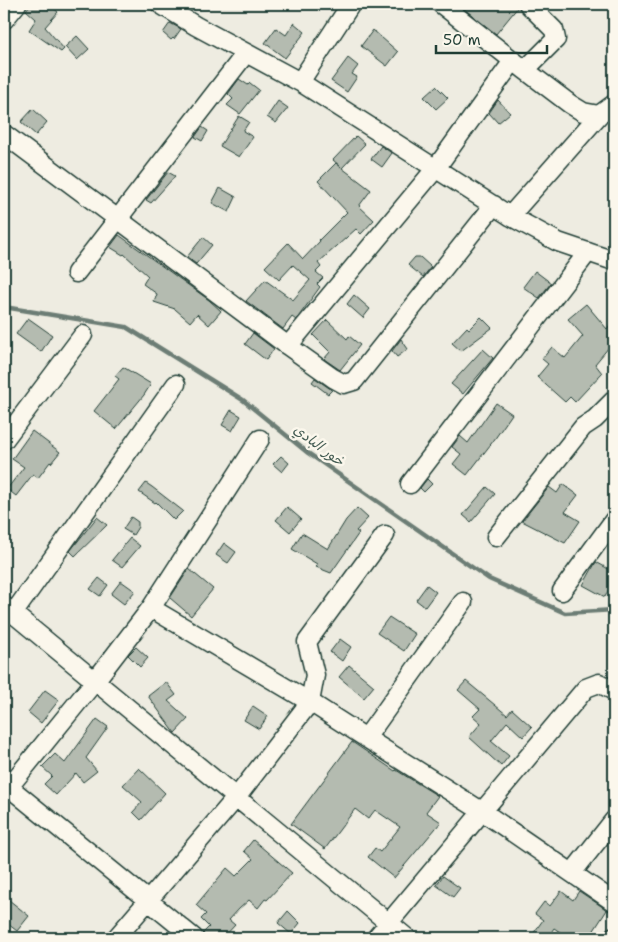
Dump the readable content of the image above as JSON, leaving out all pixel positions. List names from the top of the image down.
{
  "water": ["خور البادي"],
  "scale_bar": "50 m"
}
